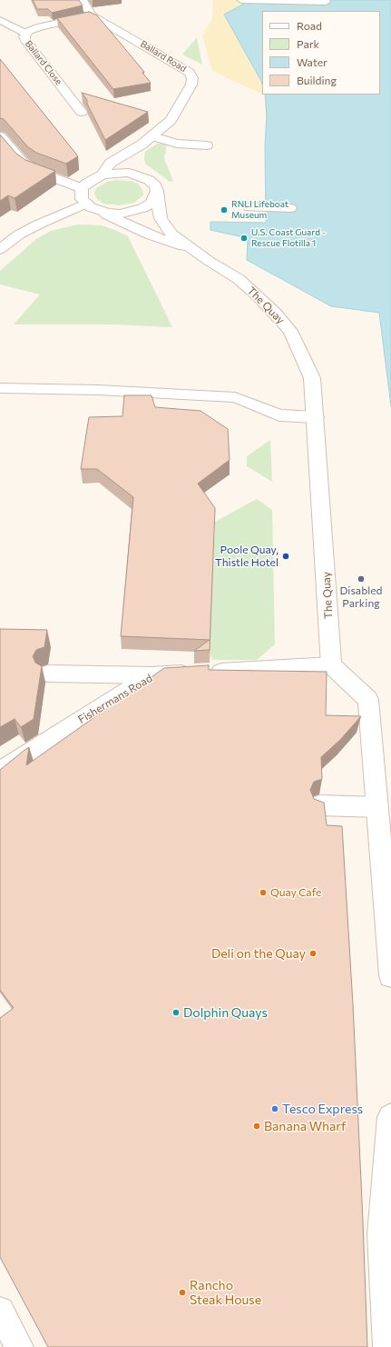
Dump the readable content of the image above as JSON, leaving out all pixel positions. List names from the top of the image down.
{
  "streets": {
    "street": [
      "Ballard Road",
      "Ballard Close",
      "The Quay",
      "Fishermans Road"
    ]
  },
  "crossings": [
    ["Ballard Road", "Ballard Close"],
    ["The Quay", "Fishermans Road"]
  ],
  "places": [
    "RNLI Lifeboat Museum",
    "U.S. Coast Guard - Rescue Flotilla 1",
    "Poole Quay, Thistle Hotel",
    "Disabled Parking",
    "Quay Cafe",
    "Deli on the Quay",
    "Dolphin Quays",
    "Tesco Express",
    "Banana Wharf",
    "Rancho Steak House"
  ],
  "legend": [
    "Road",
    "Park",
    "Water",
    "Building"
  ]
}
